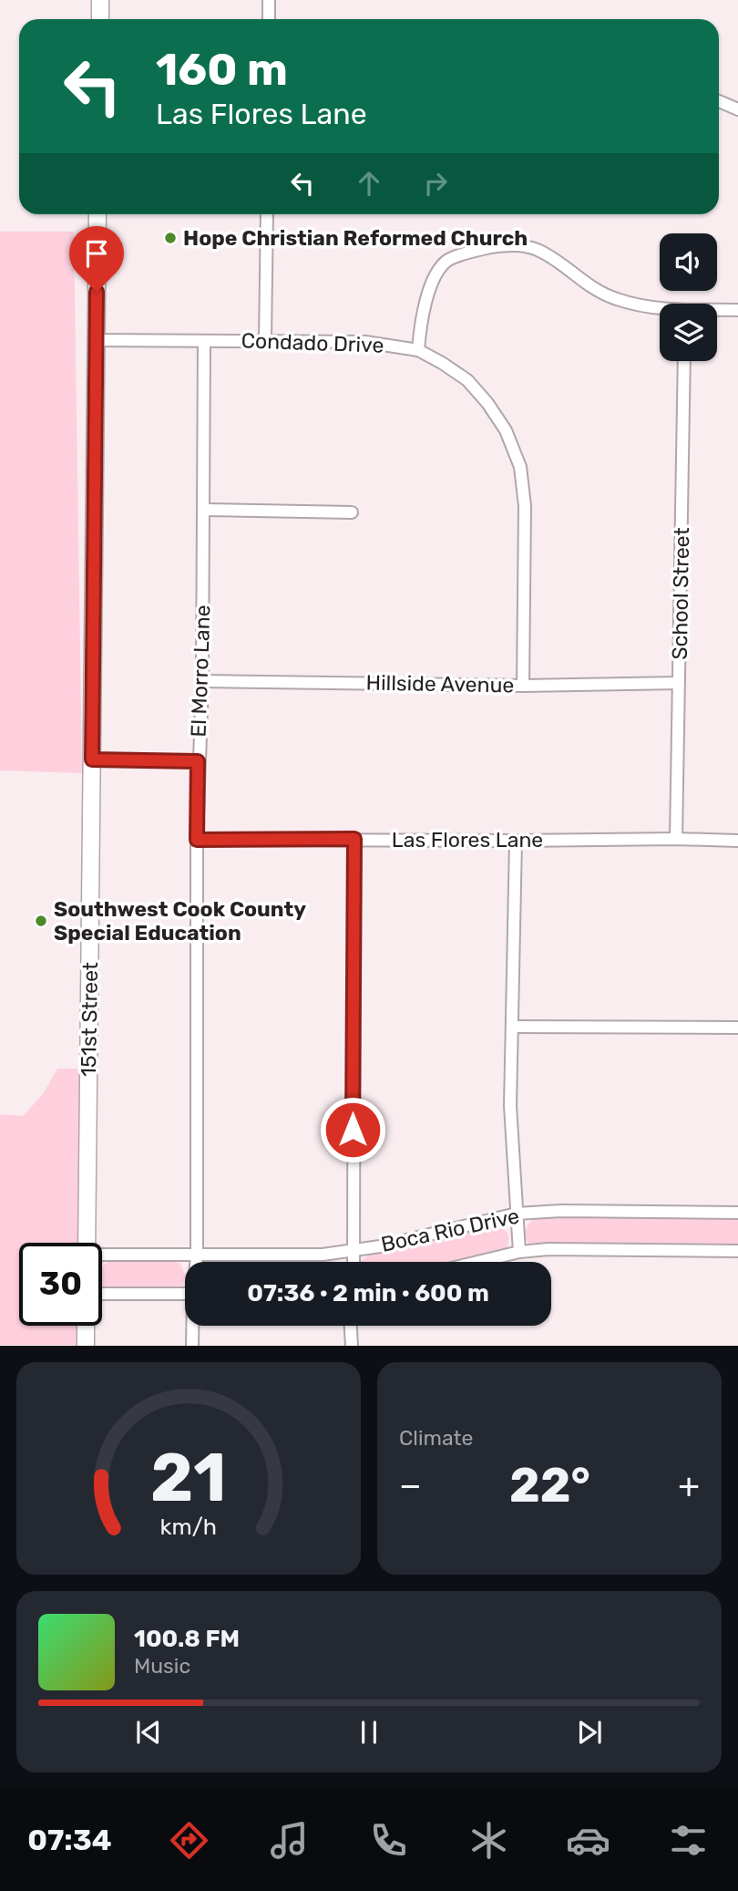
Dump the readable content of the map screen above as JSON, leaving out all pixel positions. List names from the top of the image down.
{
  "streets": {
    "street": [
      "Condado Drive",
      "School Street",
      "El Morro Lane",
      "Hillside Avenue",
      "Las Flores Lane",
      "151st Street",
      "Boca Rio Drive"
    ]
  },
  "crossings": [
    ["Condado Drive", "El Morro Lane"],
    ["Condado Drive", "Hillside Avenue"],
    ["Condado Drive", "151st Street"],
    ["School Street", "Hillside Avenue"],
    ["School Street", "Las Flores Lane"],
    ["El Morro Lane", "Hillside Avenue"],
    ["El Morro Lane", "Las Flores Lane"],
    ["El Morro Lane", "Boca Rio Drive"]
  ],
  "places": ["Hope Christian Reformed Church", "Southwest Cook County Special Education"],
  "page": {
    "turn": ["160 m", "Las Flores Lane"],
    "limit": "30",
    "trip": "07:36 · 2 min · 600 m",
    "tile": "Climate",
    "heat": ["−", "22°", "+"],
    "song": ["100.8 FM", "Music"],
    "tabs": "07:34",
    "gauge": ["21", "km/h"]
  }
}
